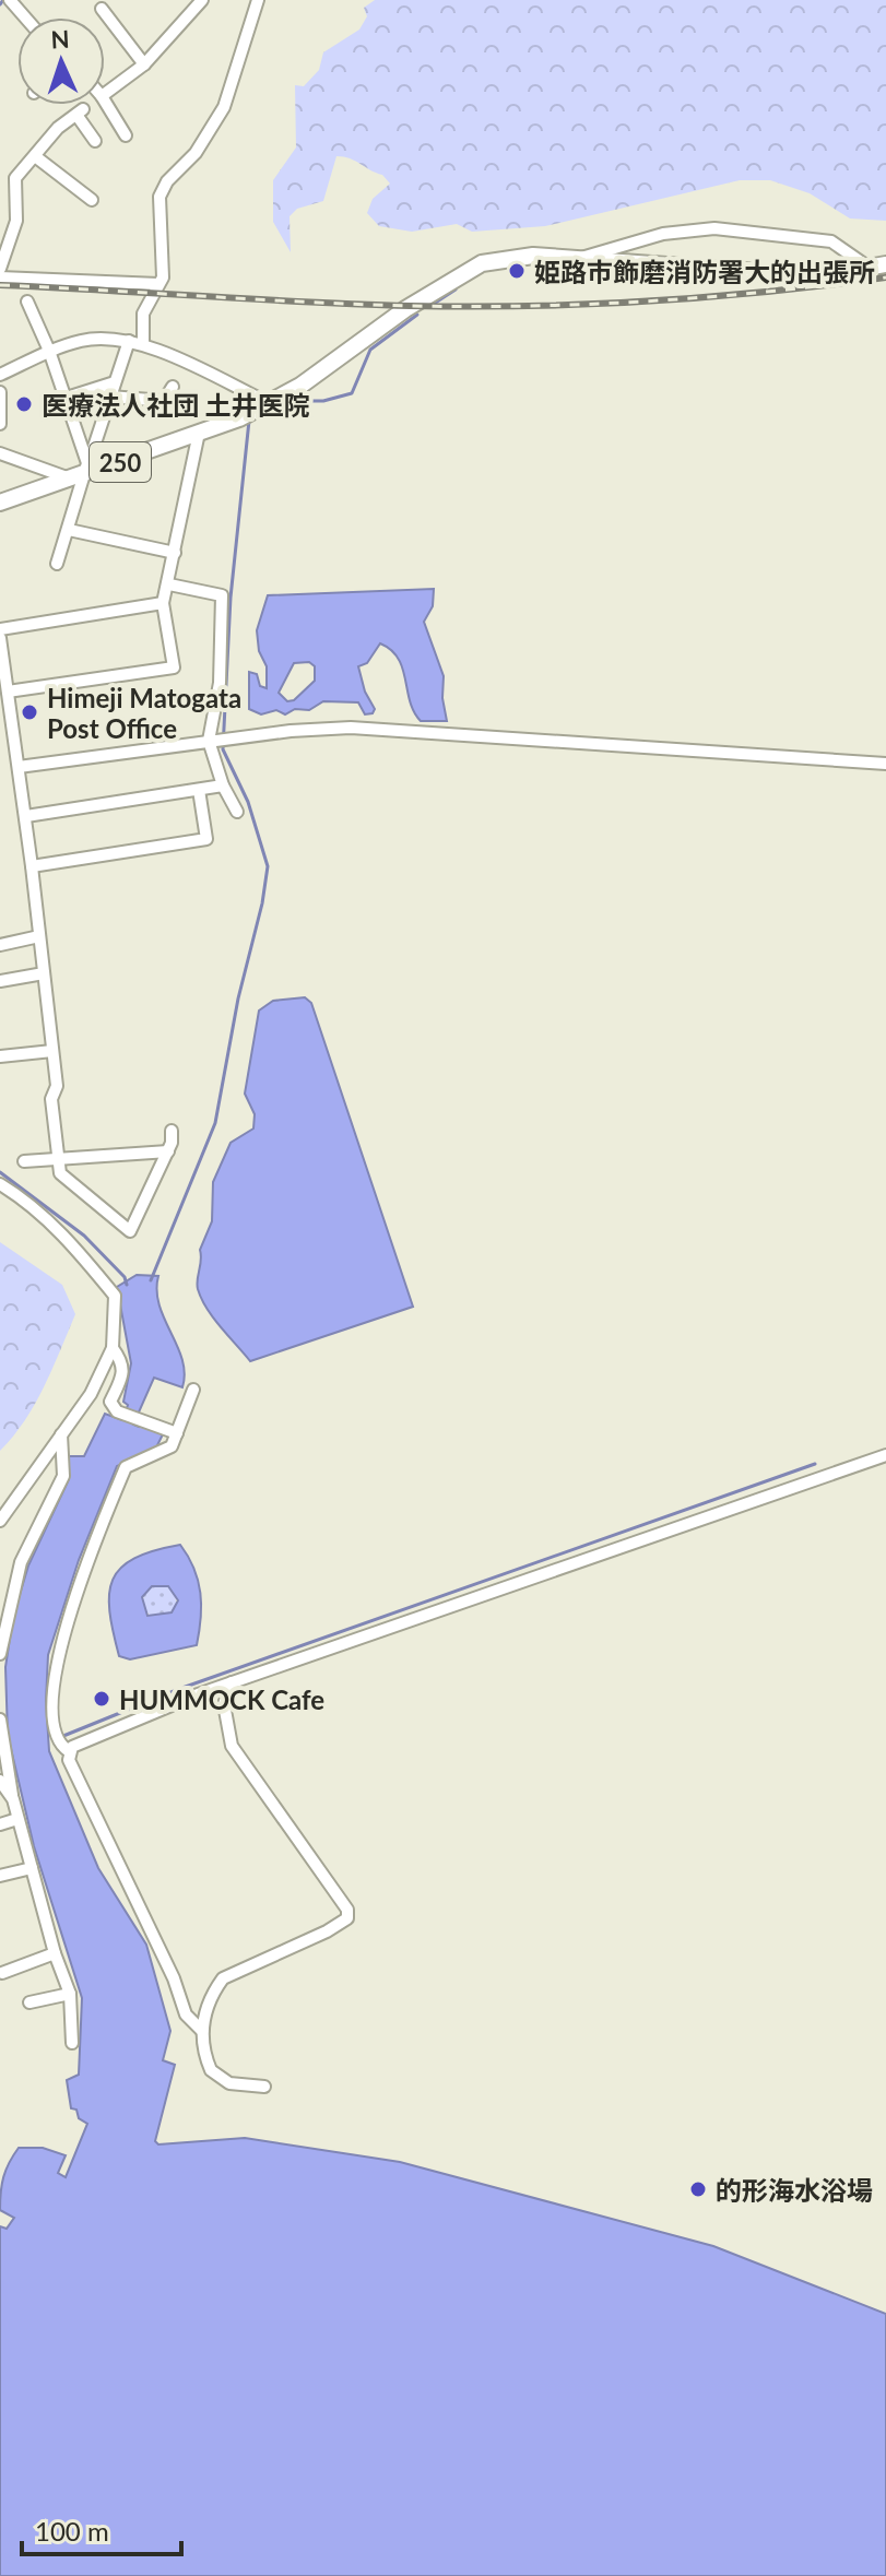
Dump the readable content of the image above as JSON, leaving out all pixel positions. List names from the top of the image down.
{
  "streets": {
    "highway": ["250"]
  },
  "places": [
    "姫路市飾磨消防署大的出張所",
    "医療法人社団 土井医院",
    "Himeji Matogata Post Office",
    "HUMMOCK Cafe",
    "的形海水浴場"
  ],
  "scale_bar": "100 m",
  "north": "top"
}
